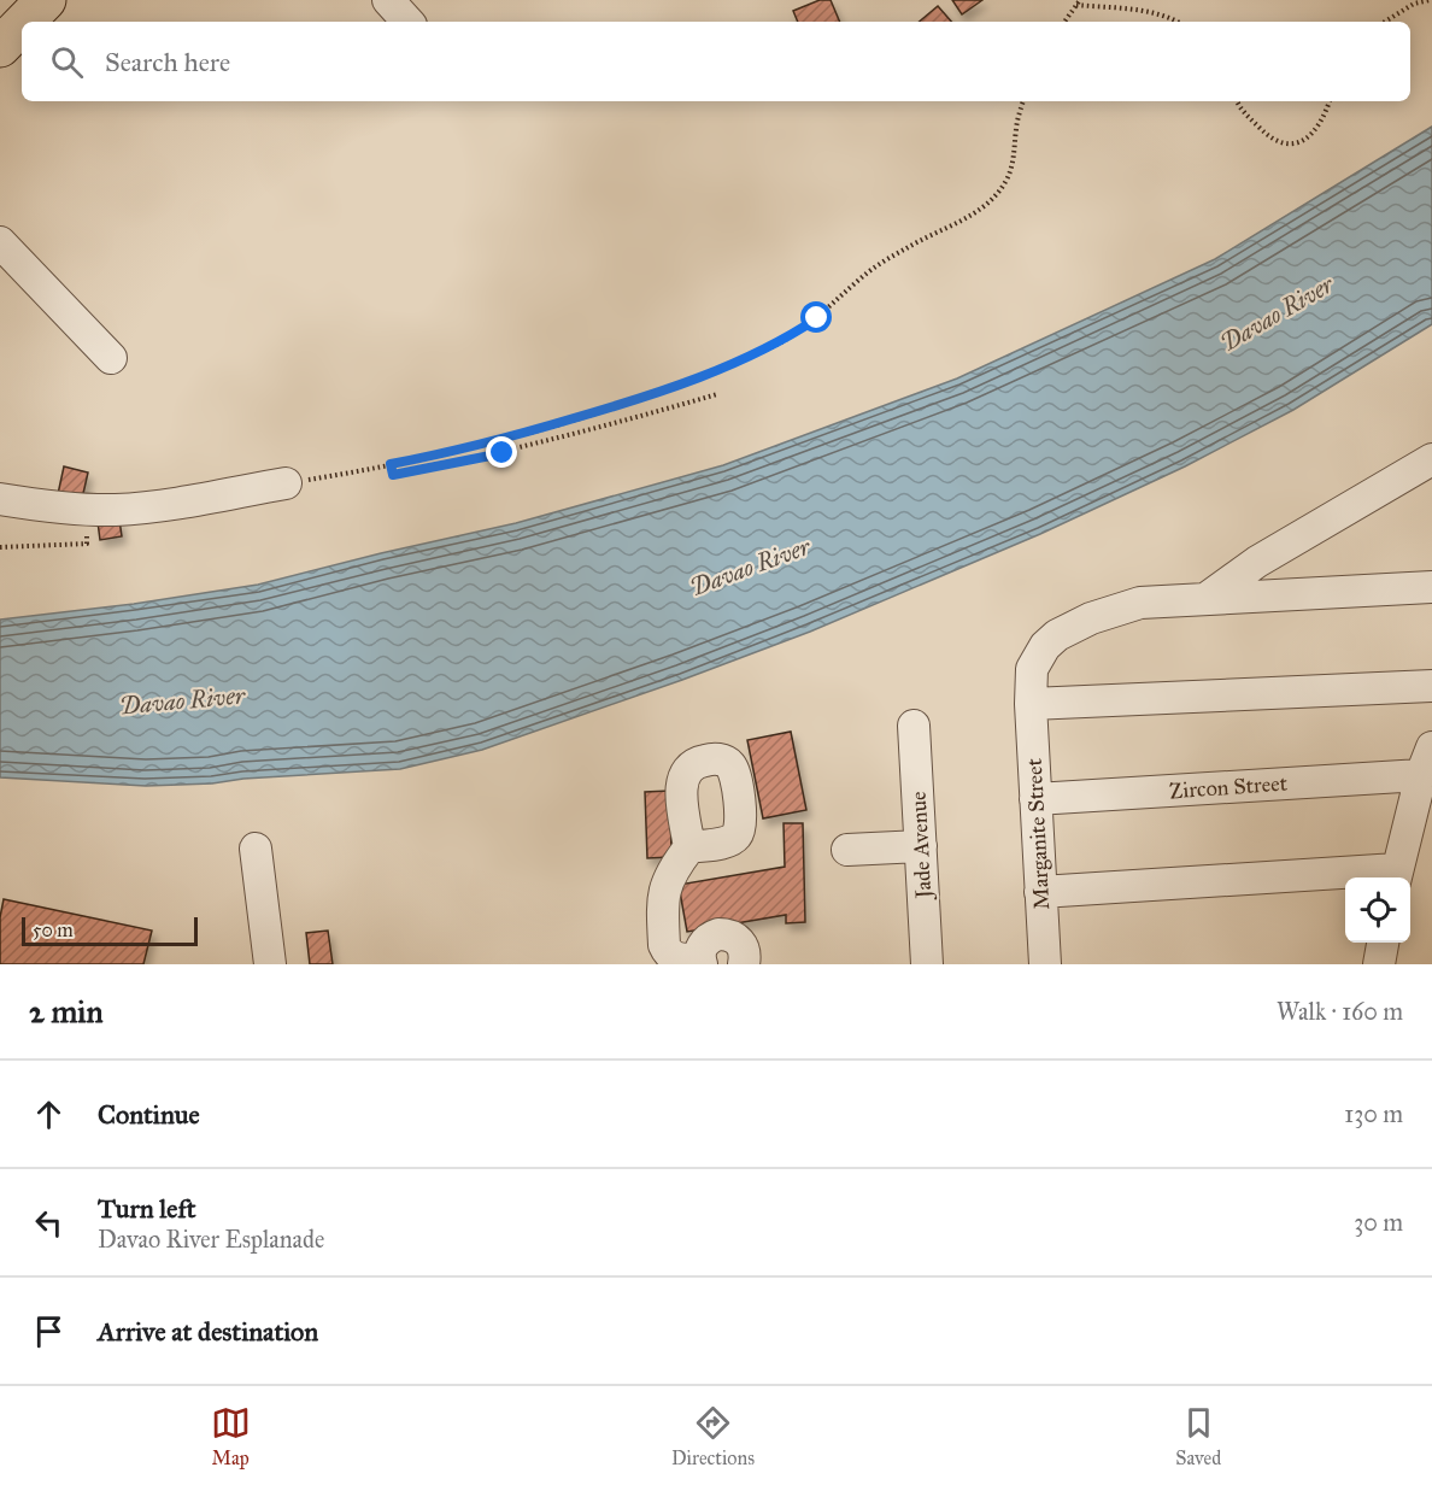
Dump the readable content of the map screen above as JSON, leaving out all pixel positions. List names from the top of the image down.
{
  "streets": {
    "street": ["Zircon Street", "Marganite Street", "Jade Avenue"]
  },
  "crossings": [
    ["Zircon Street", "Marganite Street"]
  ],
  "water": ["Davao River"],
  "scale_bar": "50 m",
  "page": {
    "search": "Search here",
    "scale": "50 m",
    "heading": ["2 min", "Walk · 160 m"],
    "list": [
      ["Continue", "130 m"],
      ["Turn left", "Davao River Esplanade", "30 m"],
      "Arrive at destination"
    ],
    "nav": ["Map", "Directions", "Saved"]
  }
}
